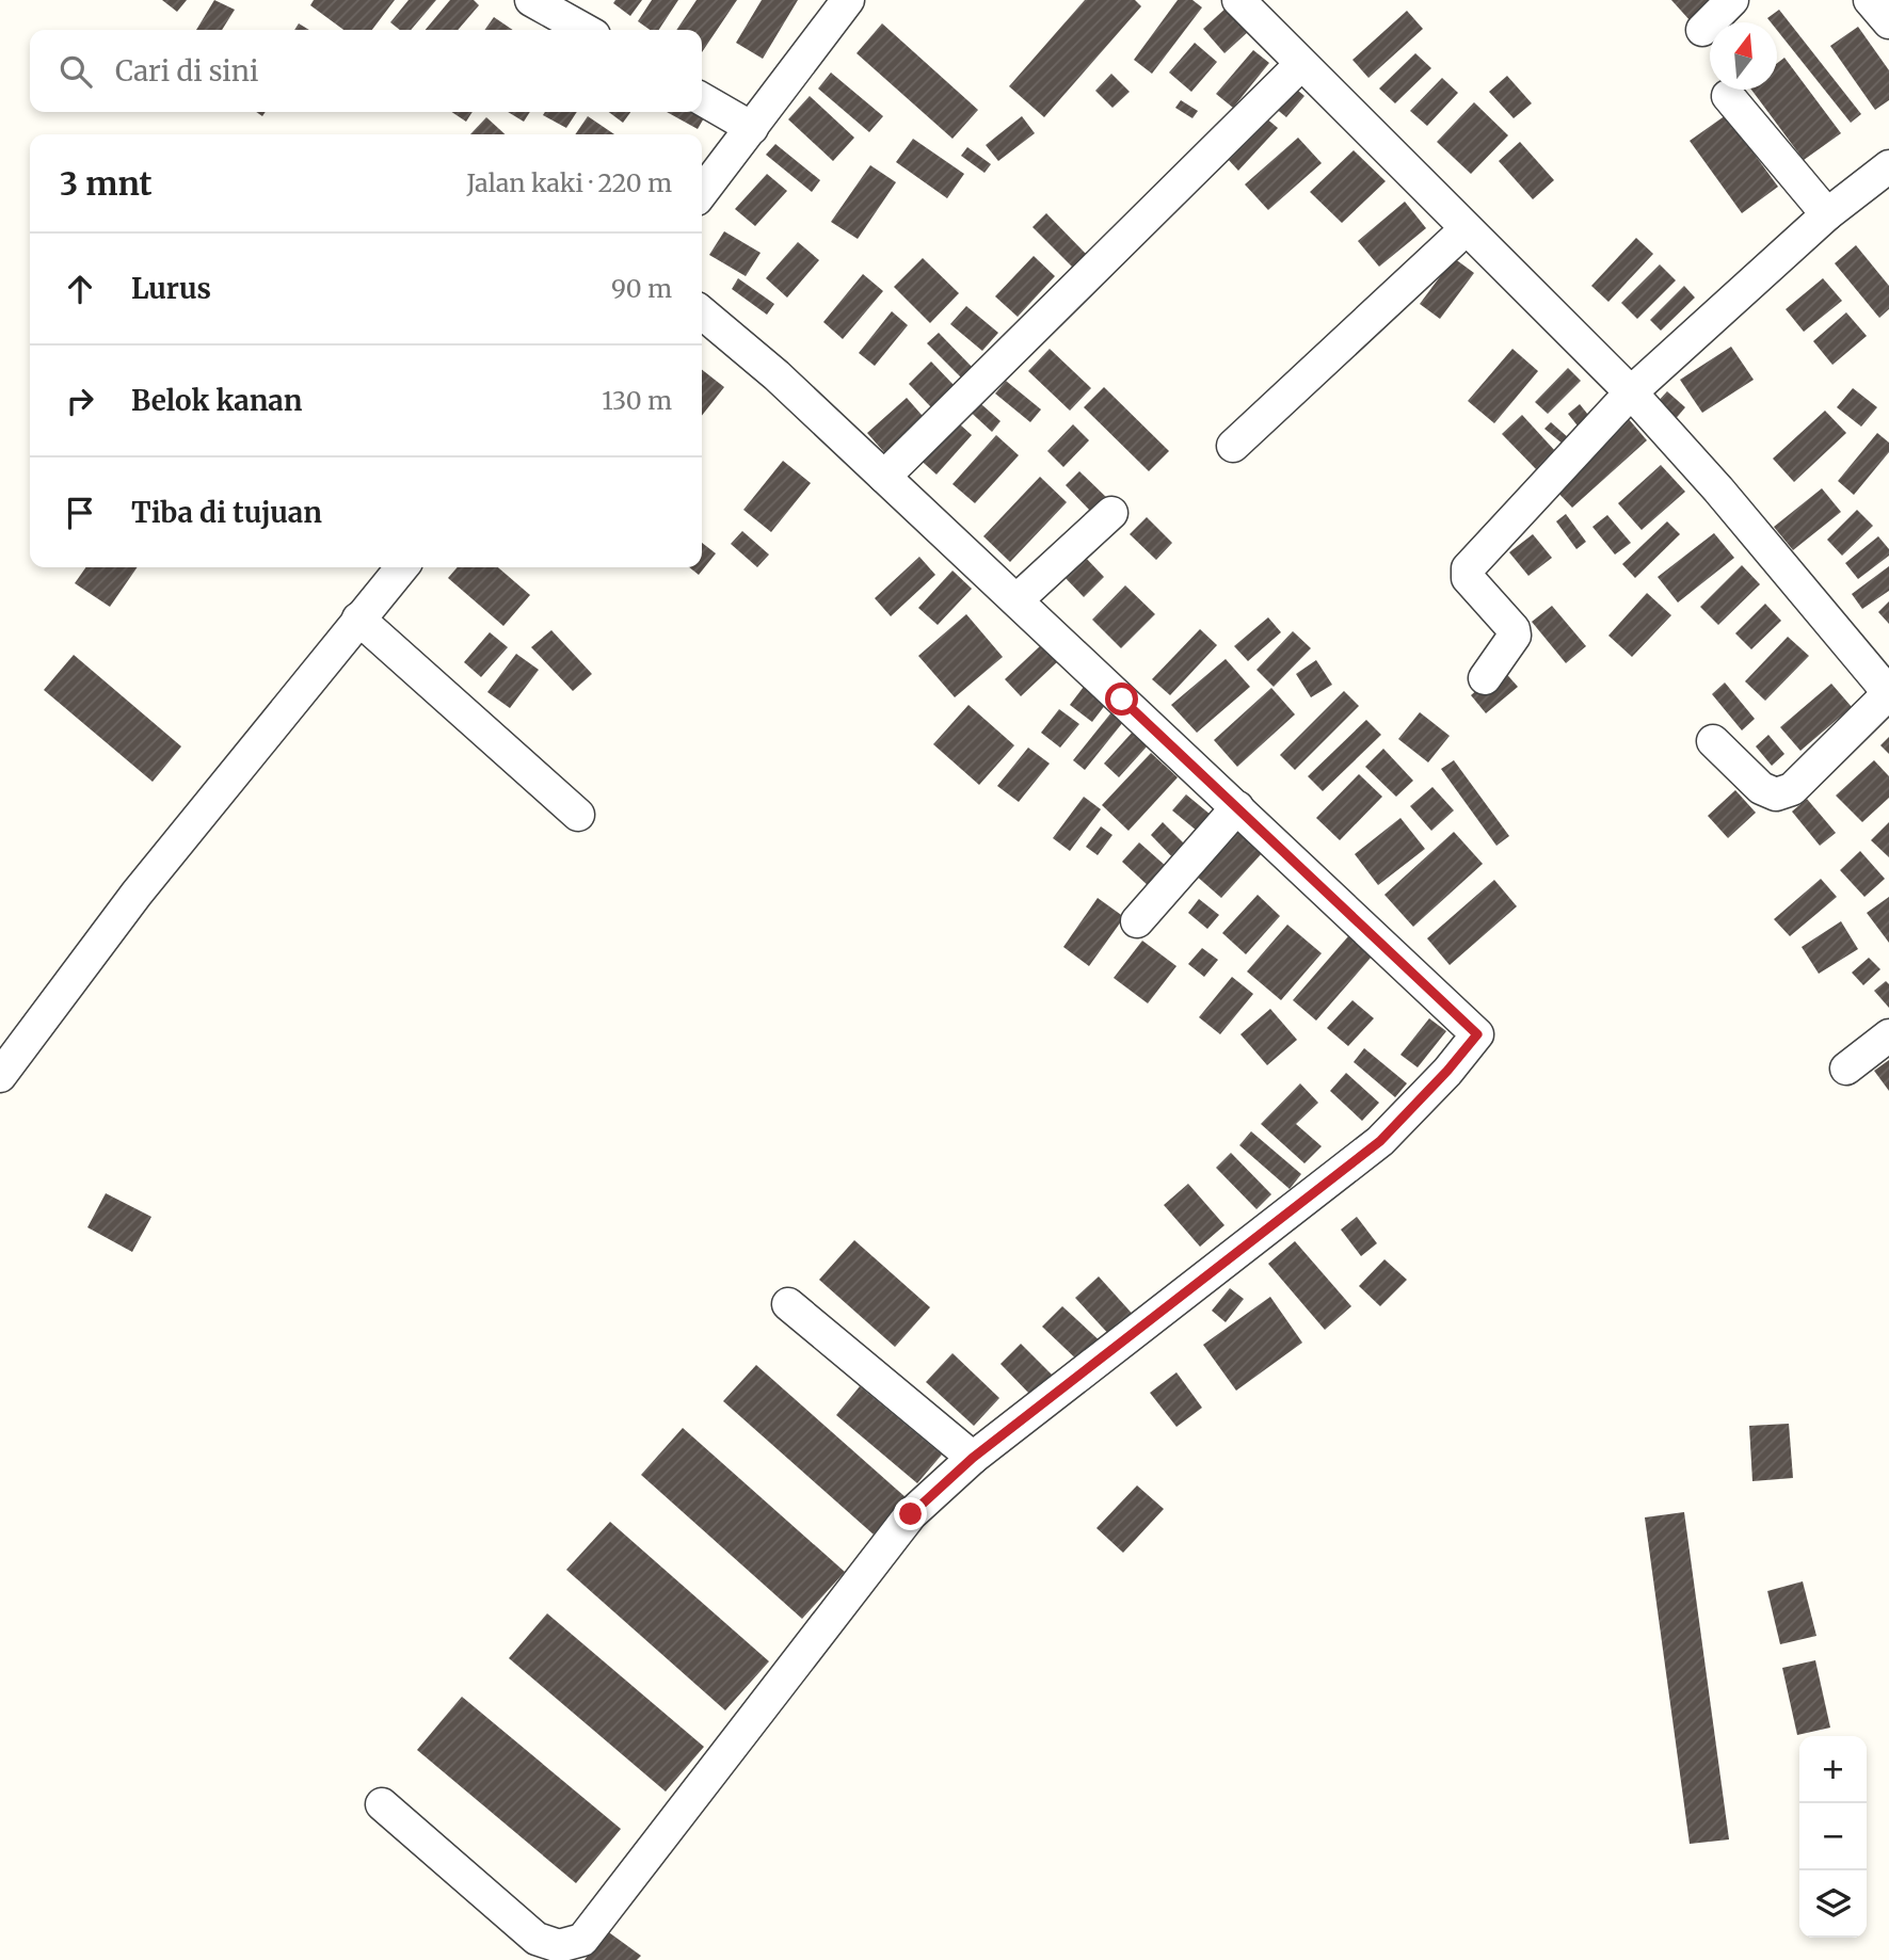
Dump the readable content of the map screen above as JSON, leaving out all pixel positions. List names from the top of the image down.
{
  "north": "top",
  "page": {
    "search": "Cari di sini",
    "heading": ["3 mnt", "Jalan kaki · 220 m"],
    "list": [
      ["Lurus", "90 m"],
      ["Belok kanan", "130 m"],
      "Tiba di tujuan"
    ],
    "map_buttons": ["+", "−"]
  }
}
